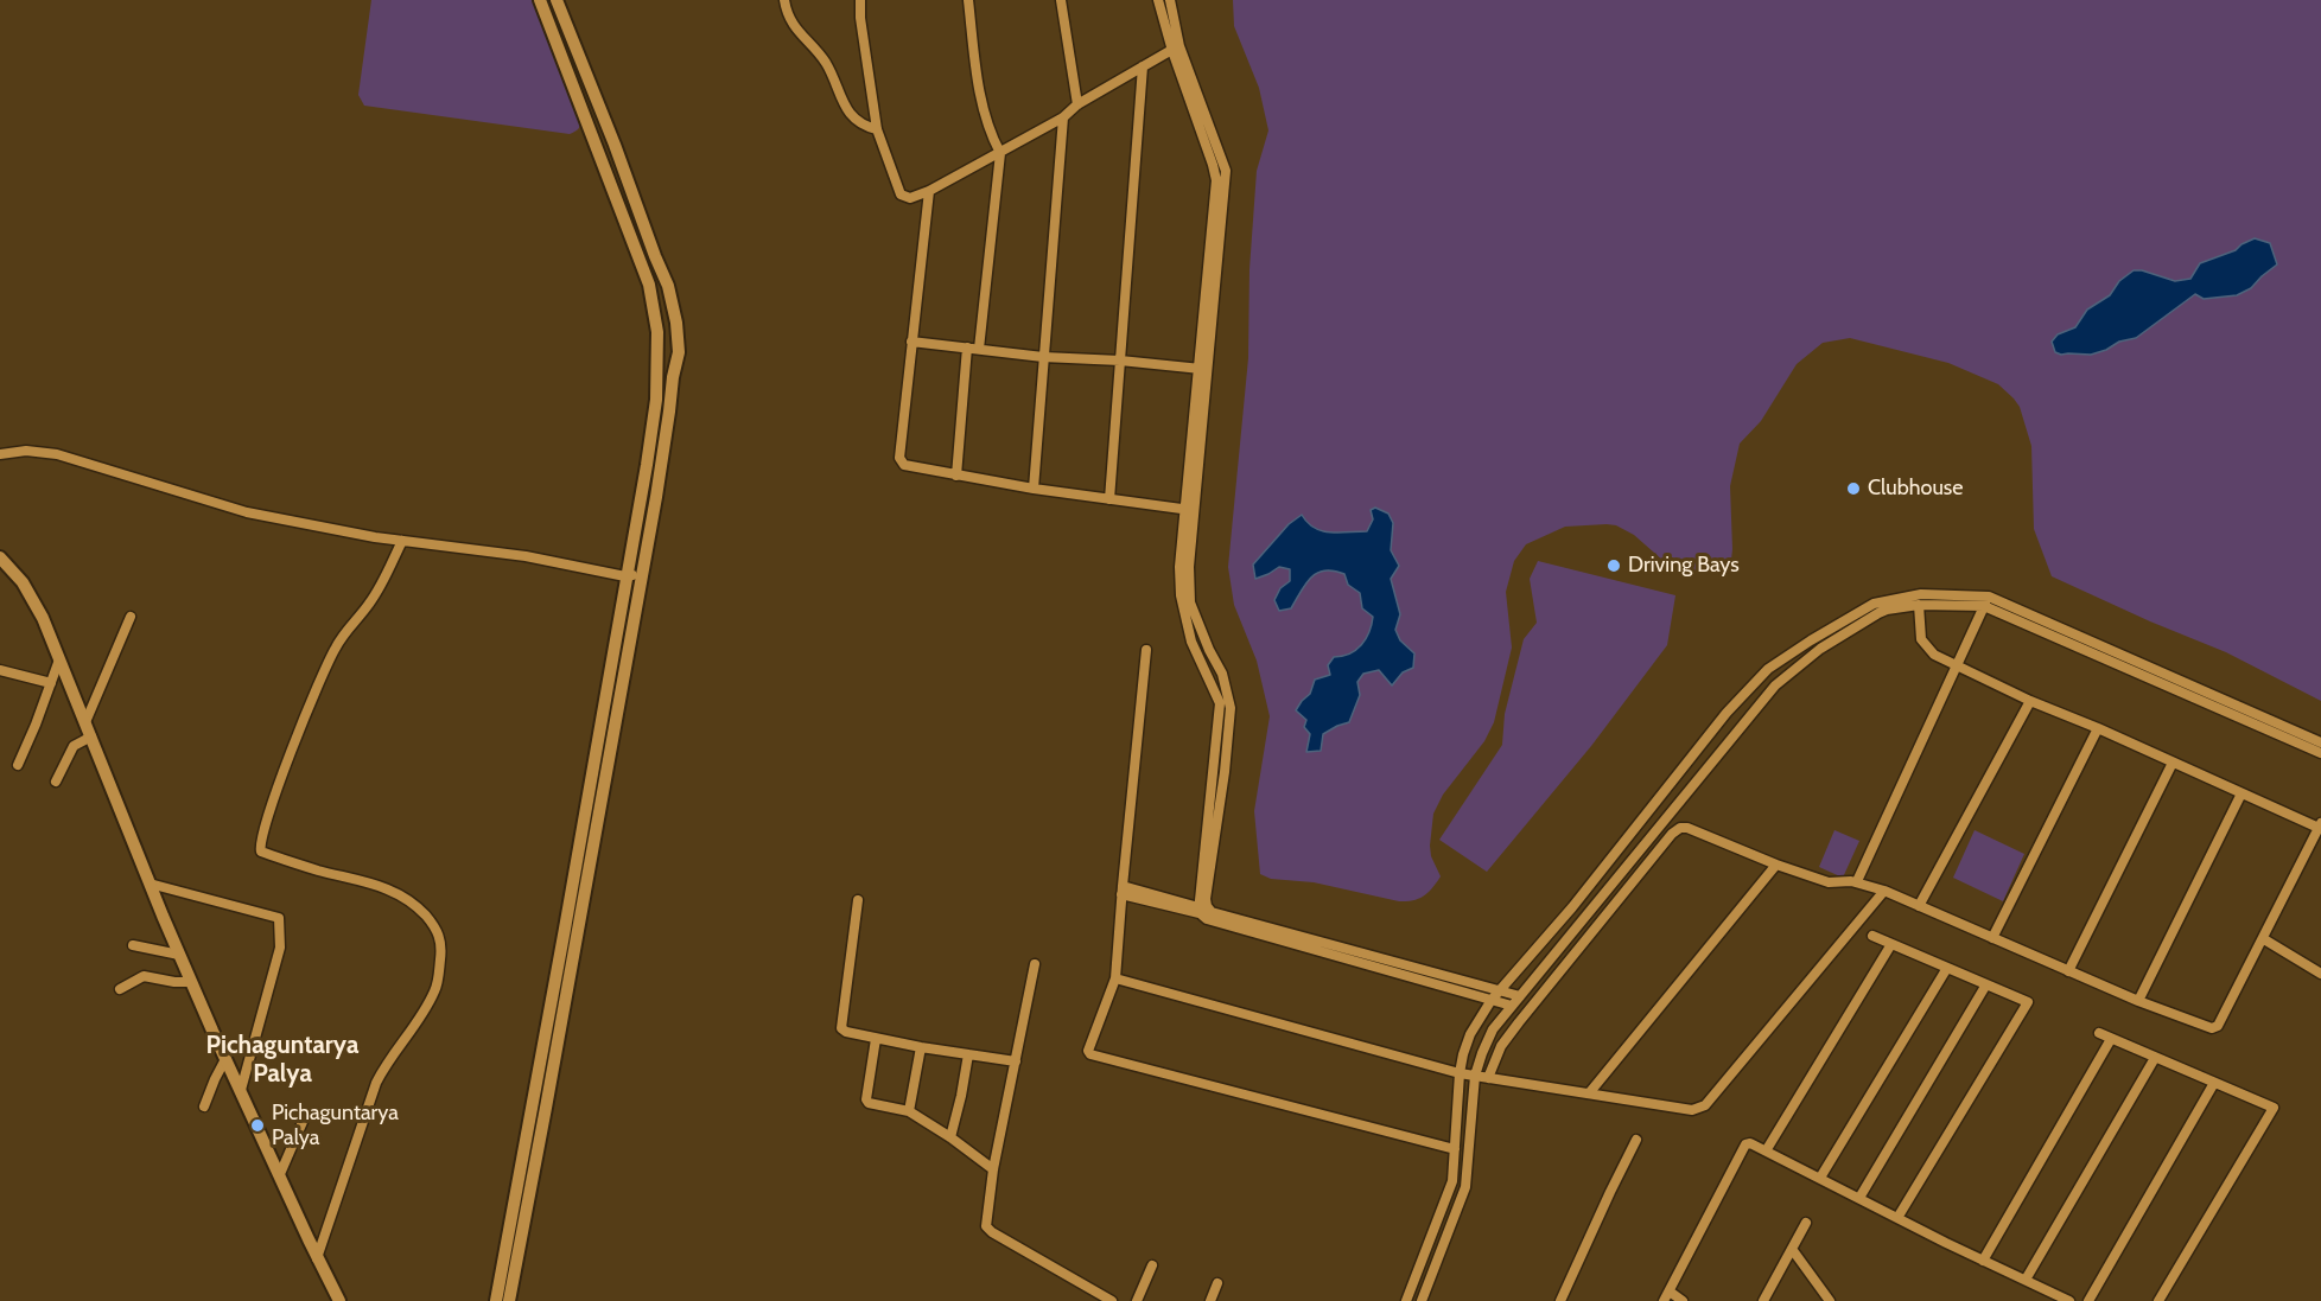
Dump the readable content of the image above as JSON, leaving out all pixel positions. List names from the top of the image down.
{
  "districts": ["Pichaguntarya Palya"],
  "places": ["Clubhouse", "Driving Bays", "Pichaguntarya Palya"]
}
